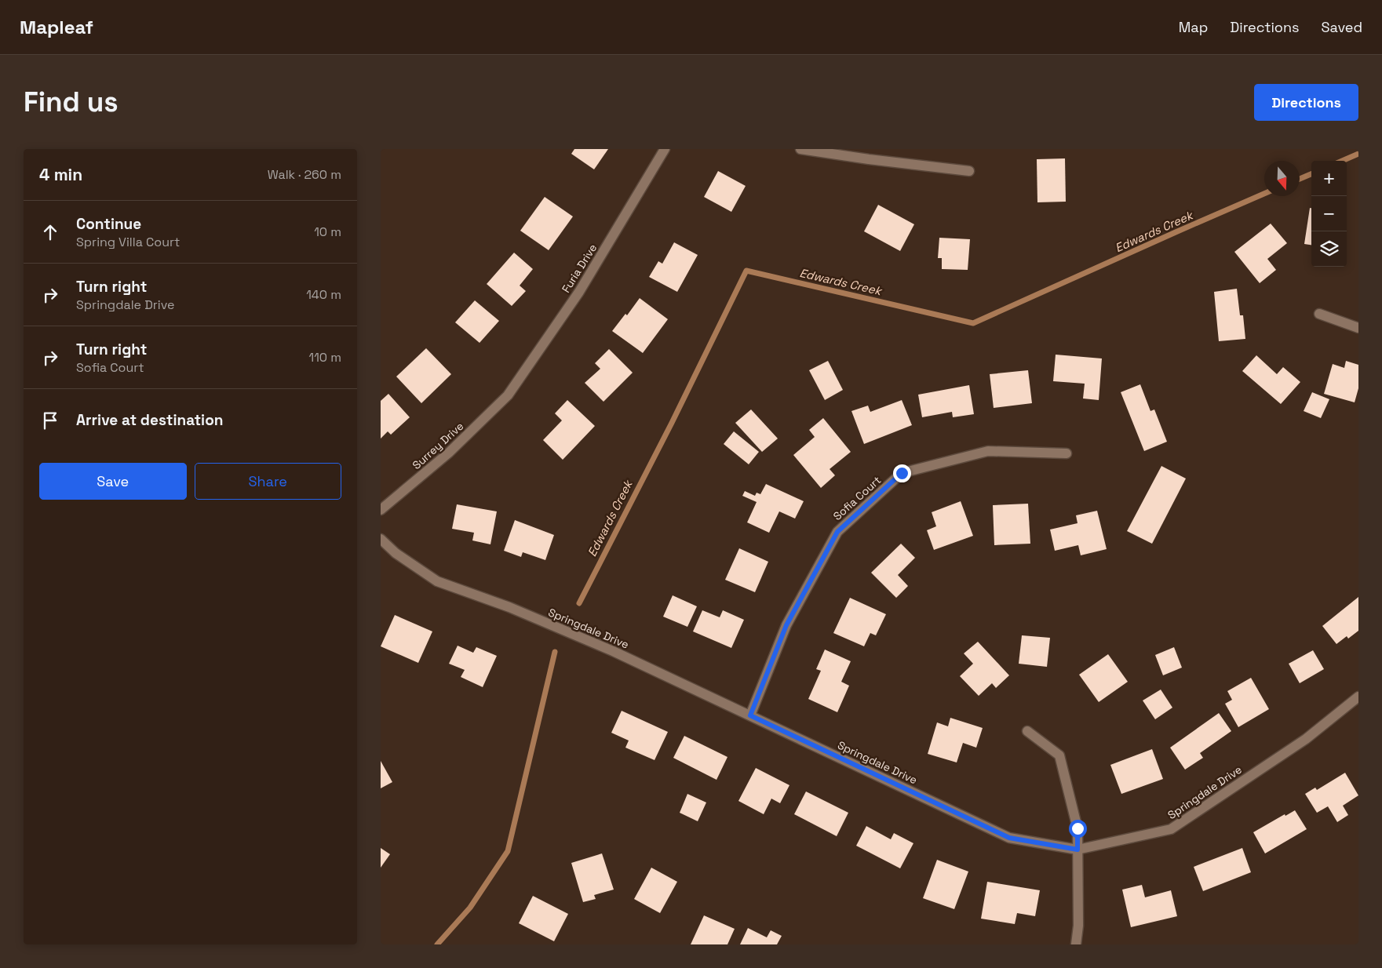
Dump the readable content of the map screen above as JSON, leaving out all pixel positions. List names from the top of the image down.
{
  "streets": {
    "street": [
      "Furia Drive",
      "Surrey Drive",
      "Sofia Court",
      "Springdale Drive"
    ]
  },
  "crossings": [
    ["Furia Drive", "Surrey Drive"],
    ["Sofia Court", "Springdale Drive"]
  ],
  "water": ["Edwards Creek"],
  "north": "bottom",
  "page": {
    "header": "Mapleaf",
    "nav": ["Map", "Directions", "Saved"],
    "buttons": [
      "Directions",
      ["Save", "Share"]
    ],
    "title": "Find us",
    "heading": ["4 min", "Walk · 260 m"],
    "map_buttons": ["+", "−"],
    "list": [
      ["Continue", "Spring Villa Court", "10 m"],
      ["Turn right", "Springdale Drive", "140 m"],
      ["Turn right", "Sofia Court", "110 m"],
      "Arrive at destination"
    ]
  }
}
